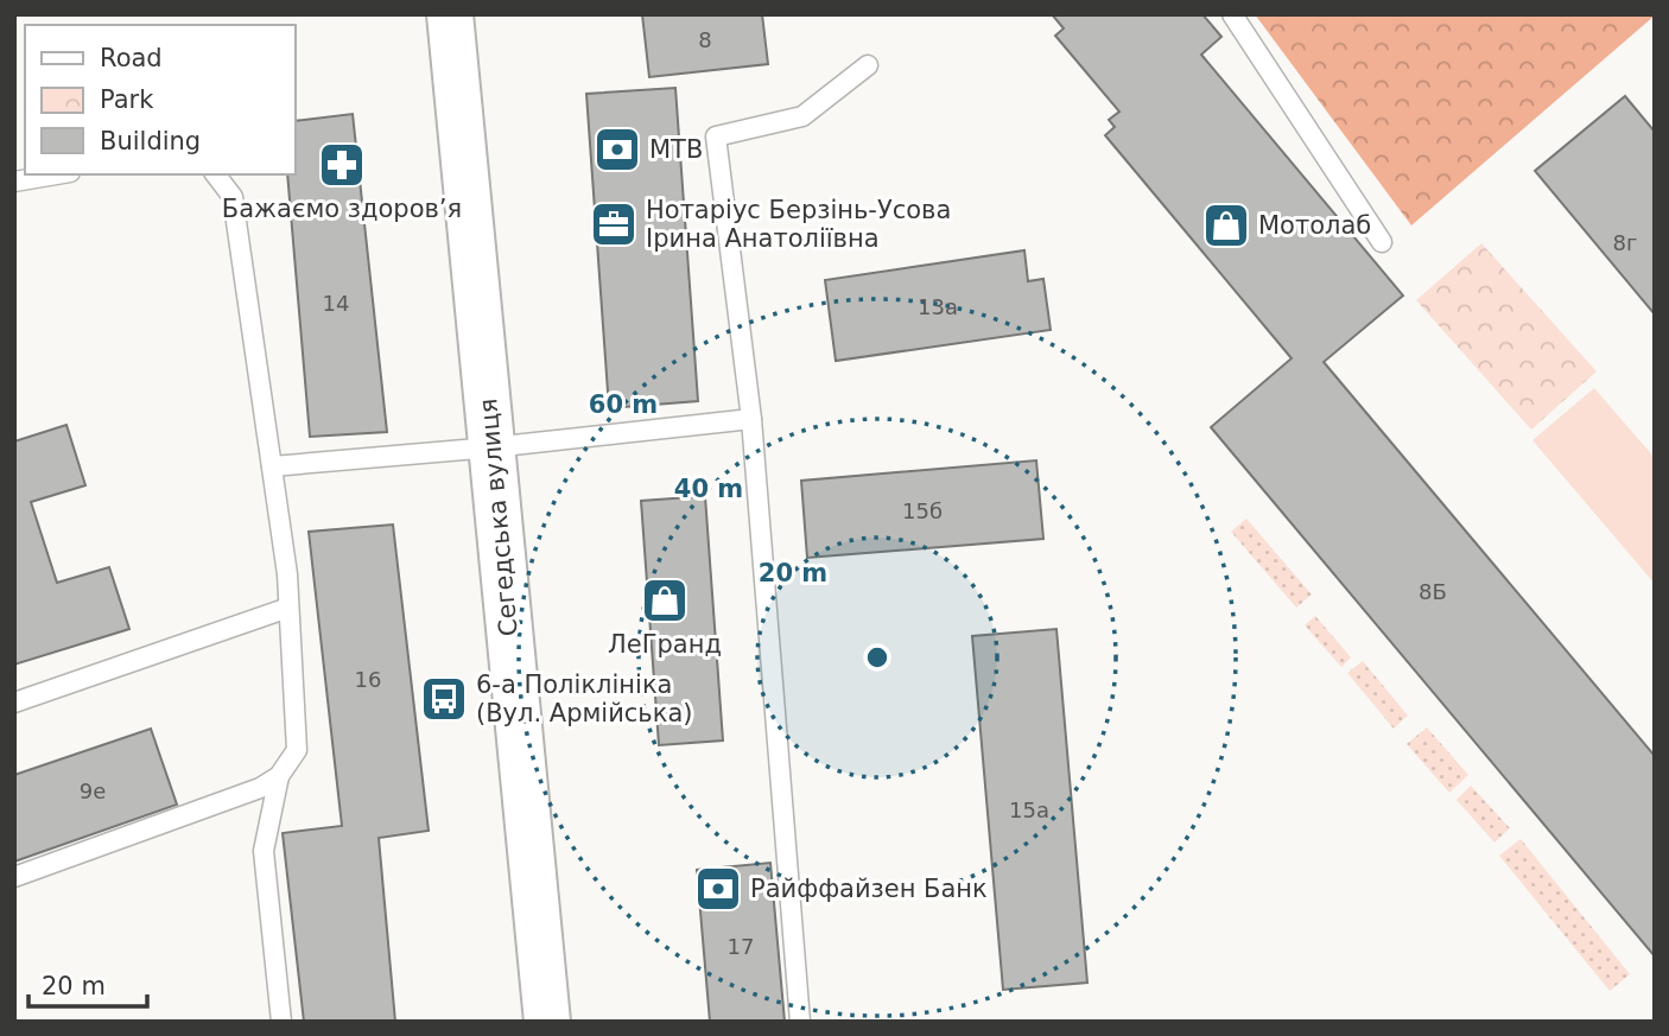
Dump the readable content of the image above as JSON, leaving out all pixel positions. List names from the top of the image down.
{
  "streets": {
    "main road": ["Сегедська вулиця"]
  },
  "places": {
    "bank": ["МТВ", "Райффайзен Банк"],
    "pharmacy": ["Бажаємо здоровʼя"],
    "office": ["Нотаріус Берзінь-Усова Ірина Анатоліївна"],
    "shop": ["Мотолаб", "ЛеГранд"],
    "bus stop": ["6-а Поліклініка (Вул. Армійська)"]
  },
  "house_numbers": [
    "8",
    "8г",
    "14",
    "13а",
    "15б",
    "8Б",
    "16",
    "9е",
    "15а",
    "17"
  ],
  "legend": ["Road", "Park", "Building"],
  "scale_bar": "20 m",
  "rings": ["60 m", "40 m", "20 m"]
}
